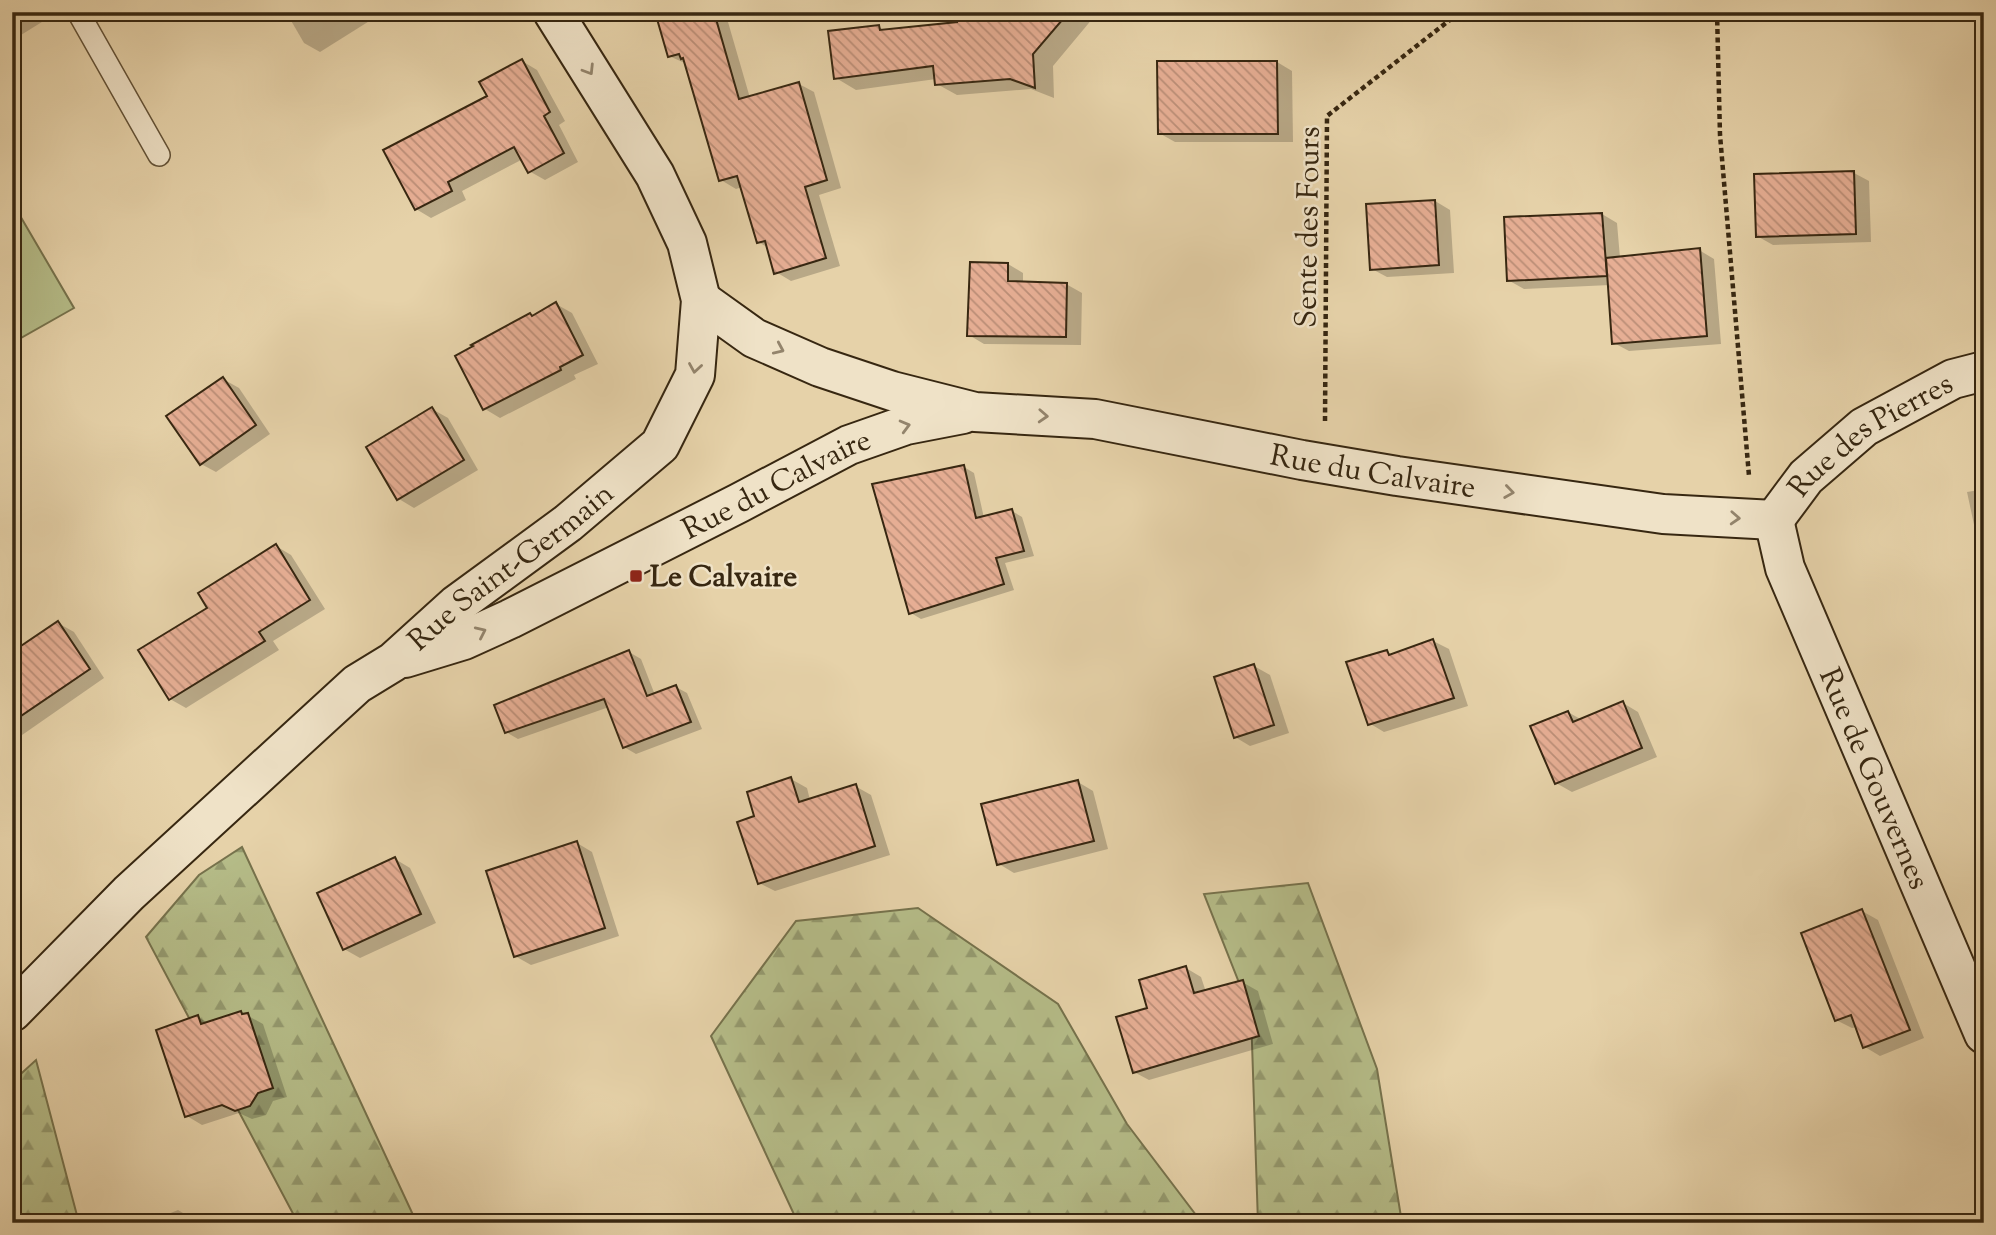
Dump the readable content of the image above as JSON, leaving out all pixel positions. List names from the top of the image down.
{
  "streets": {
    "street": [
      "Rue des Pierres",
      "Rue du Calvaire",
      "Rue Saint-Germain",
      "Rue de Gouvernes"
    ],
    "path": ["Sente des Fours"]
  },
  "crossings": [
    ["Sente des Fours", "Rue du Calvaire"],
    ["Rue des Pierres", "Rue du Calvaire"],
    ["Rue des Pierres", "Rue de Gouvernes"],
    ["Rue du Calvaire", "Rue Saint-Germain"],
    ["Rue du Calvaire", "Rue de Gouvernes"]
  ],
  "one_way": ["Rue du Calvaire", "Rue Saint-Germain"],
  "places": {
    "transit": ["Le Calvaire"]
  }
}
